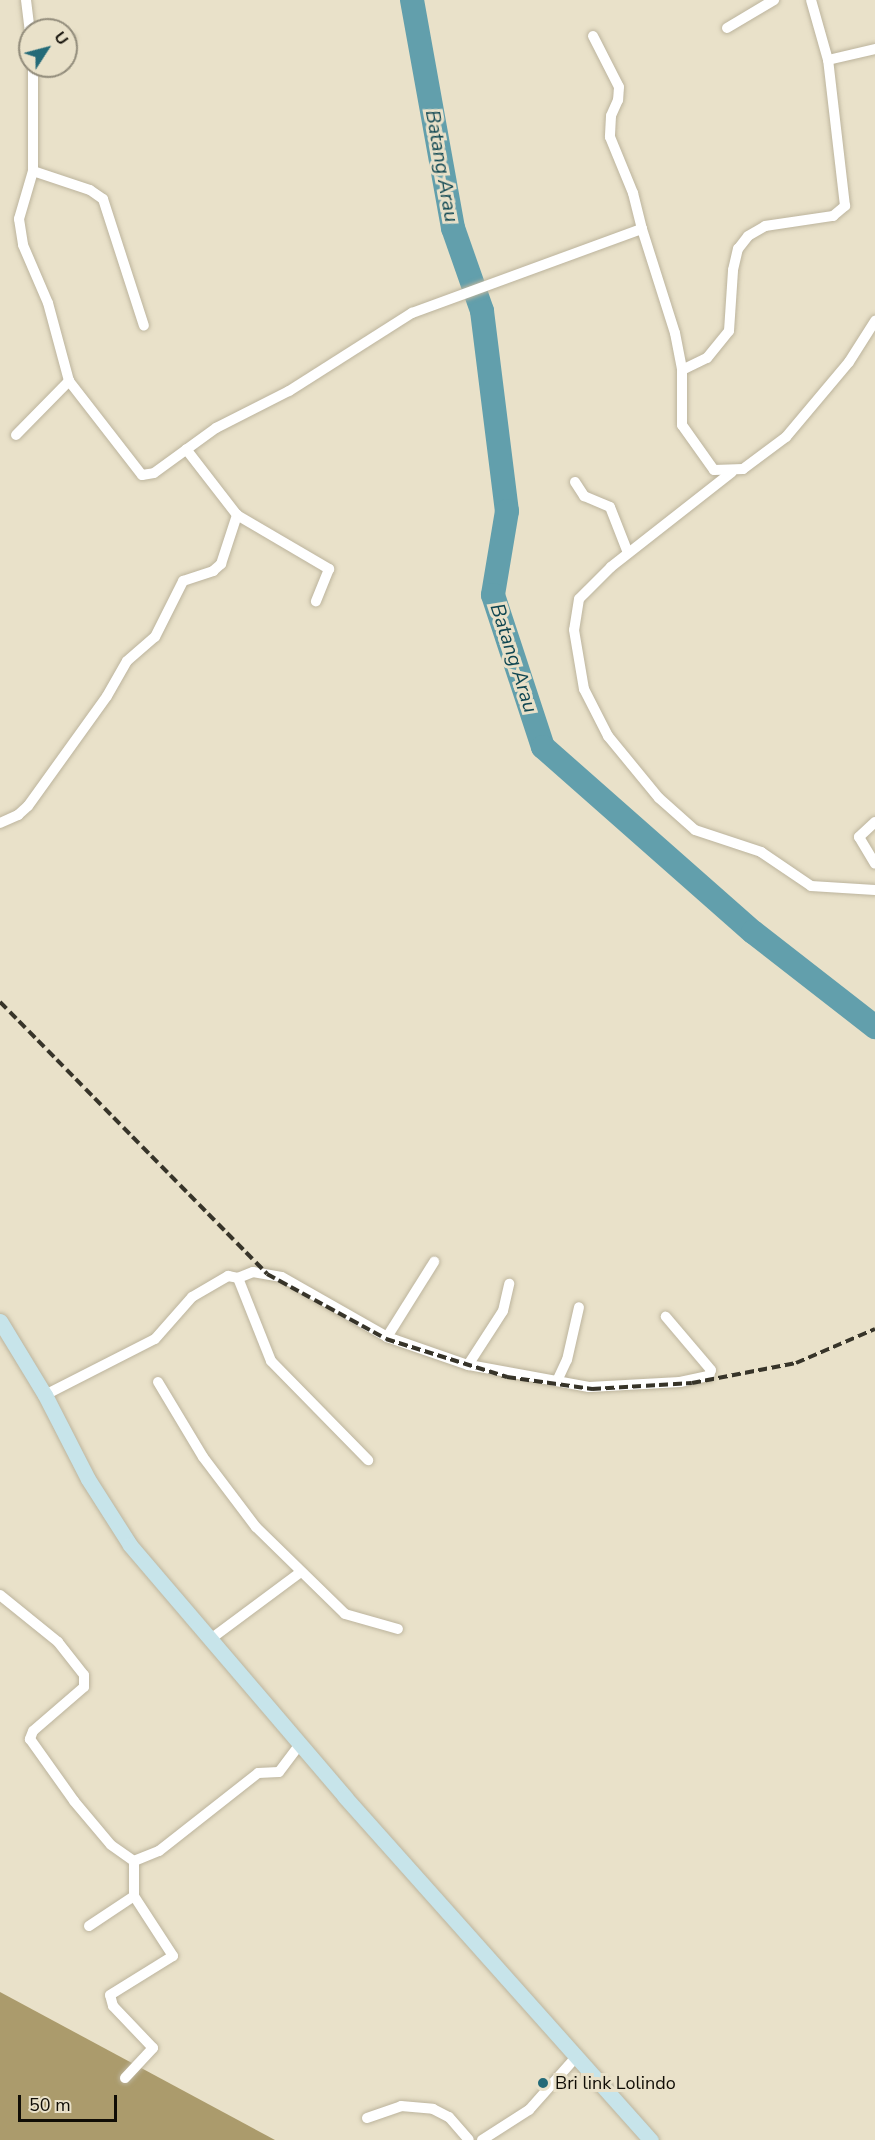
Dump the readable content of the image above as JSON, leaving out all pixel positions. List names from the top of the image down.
{
  "water": ["Batang Arau"],
  "places": ["Bri link Lolindo"],
  "scale_bar": "50 m",
  "north": "top right"
}
